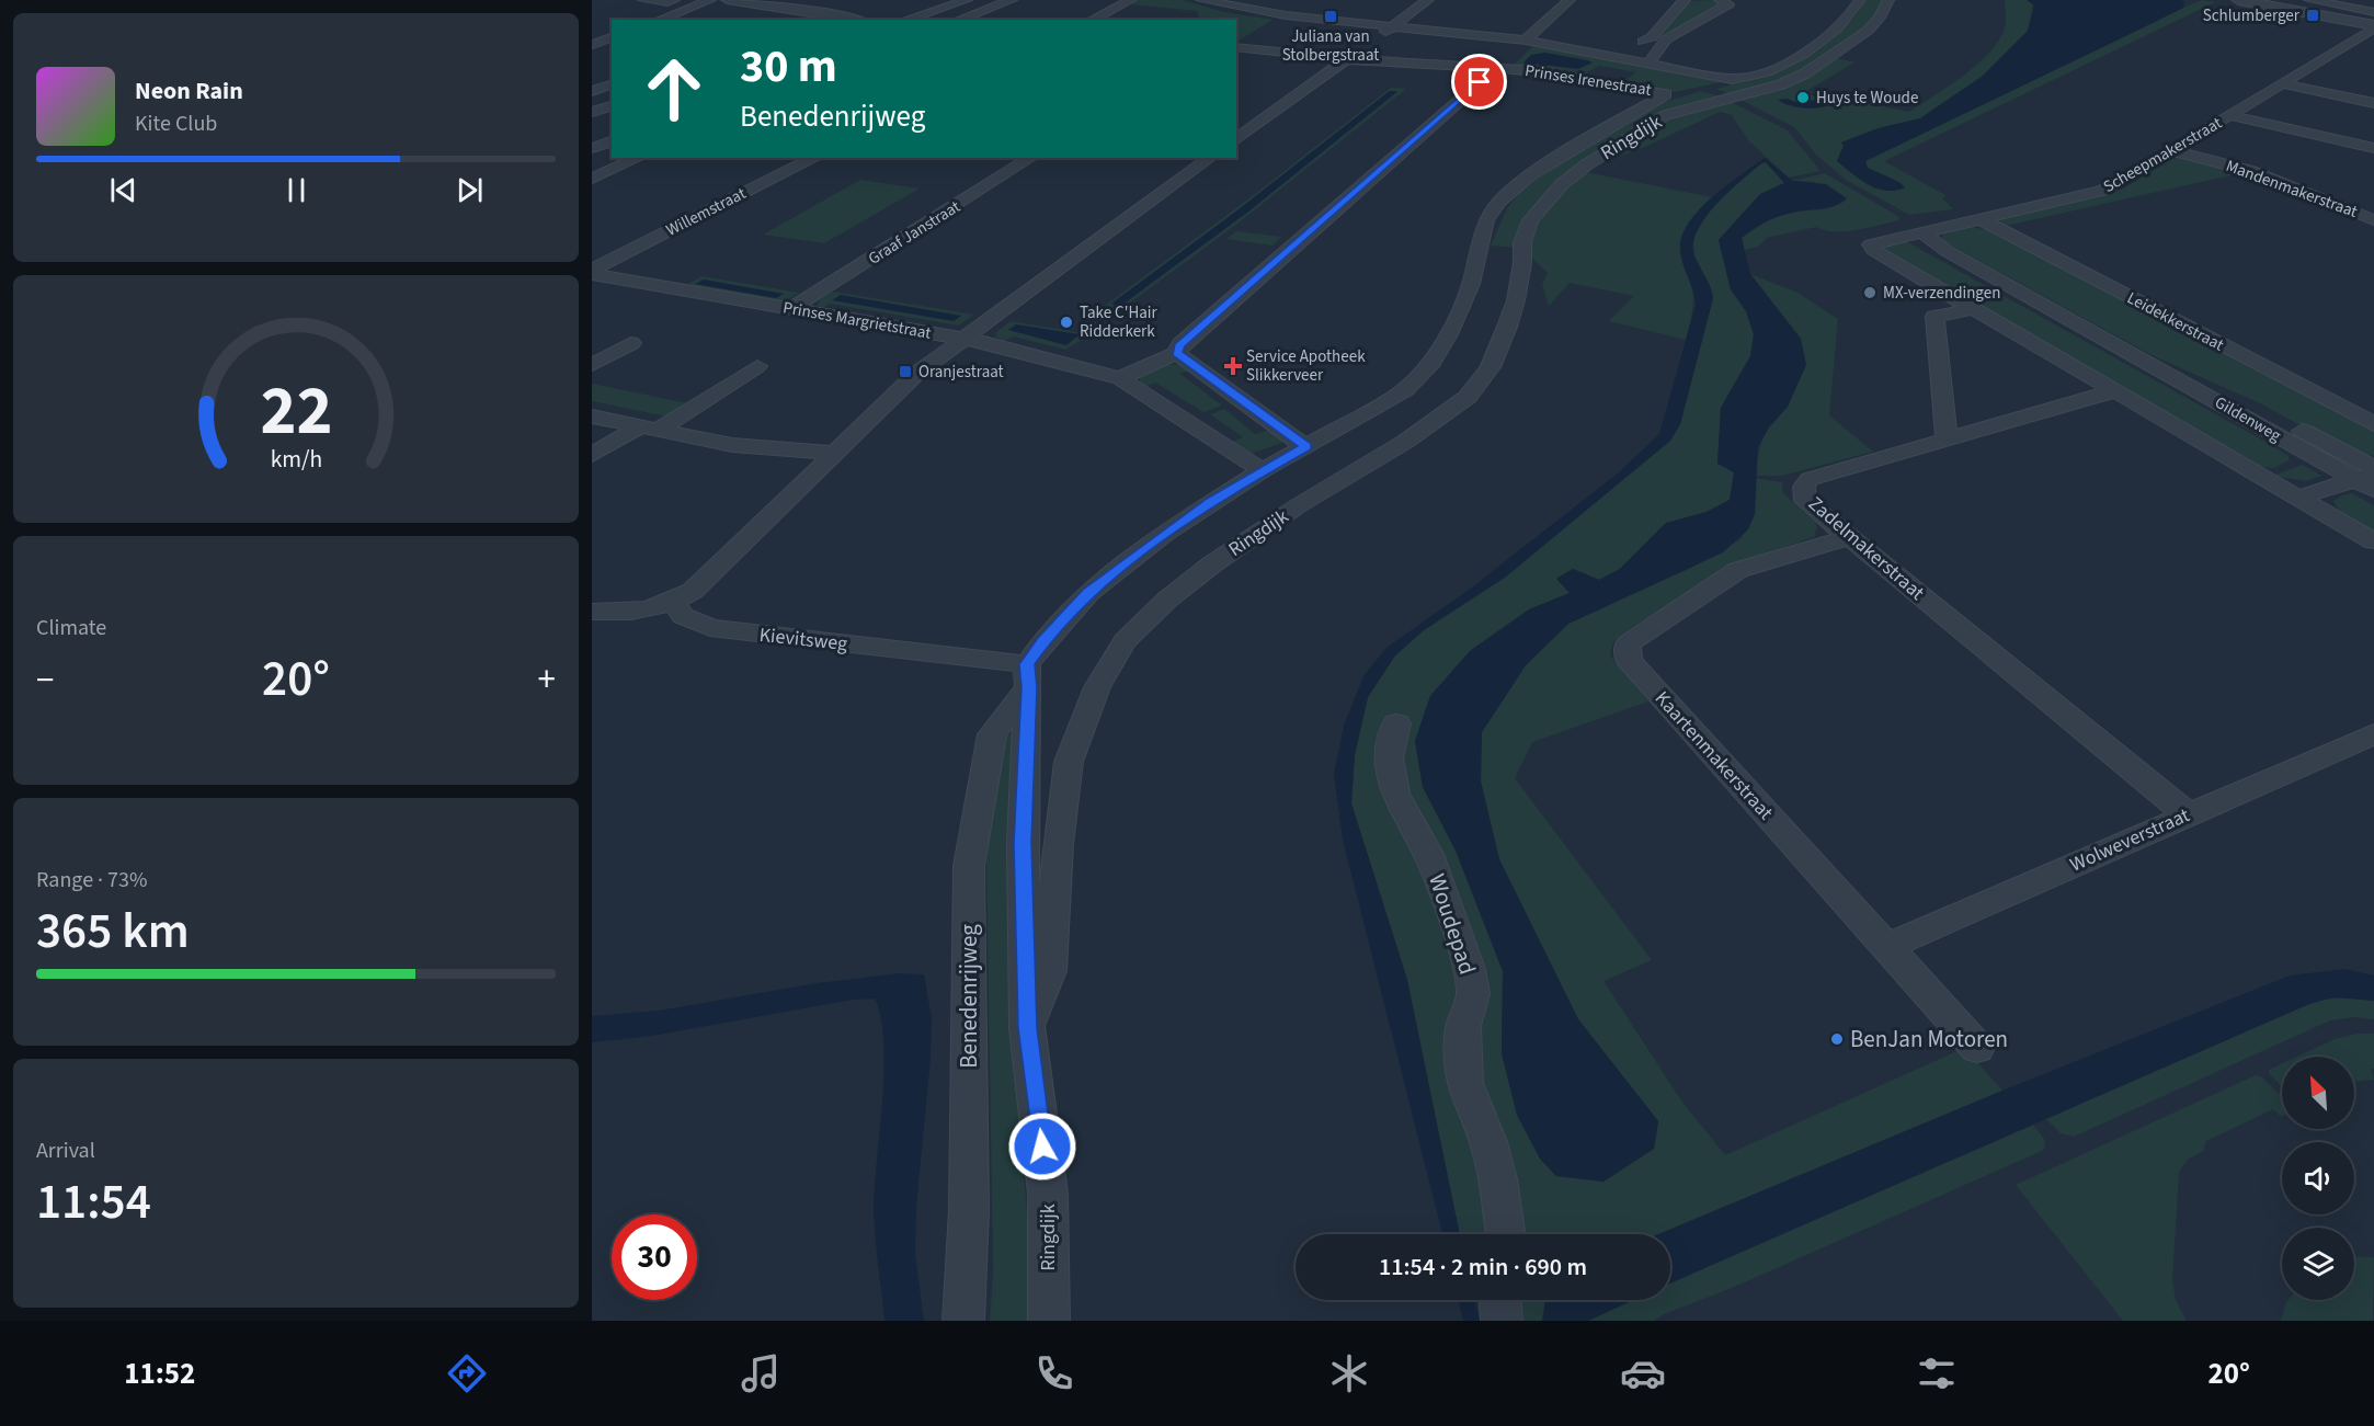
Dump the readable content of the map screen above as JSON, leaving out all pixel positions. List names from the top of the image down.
{
  "streets": {
    "street": [
      "Prinses Irenestraat",
      "Ringdijk",
      "Scheepmakerstraat",
      "Mandenmakerstraat",
      "Willemstraat",
      "Graaf Janstraat",
      "Prinses Margrietstraat",
      "Leidekkerstraat",
      "Gildenweg",
      "Zadelmakerstraat",
      "Kievitsweg",
      "Kaartenmakerstraat",
      "Wolweverstraat",
      "Woudepad",
      "Benedenrijweg"
    ]
  },
  "crossings": [
    ["Prinses Irenestraat", "Benedenrijweg"],
    ["Scheepmakerstraat", "Mandenmakerstraat"],
    ["Scheepmakerstraat", "Leidekkerstraat"],
    ["Scheepmakerstraat", "Gildenweg"],
    ["Willemstraat", "Prinses Margrietstraat"],
    ["Graaf Janstraat", "Prinses Margrietstraat"],
    ["Prinses Margrietstraat", "Benedenrijweg"],
    ["Zadelmakerstraat", "Kaartenmakerstraat"],
    ["Zadelmakerstraat", "Wolweverstraat"],
    ["Kievitsweg", "Benedenrijweg"],
    ["Kaartenmakerstraat", "Wolweverstraat"]
  ],
  "places": {
    "transit": ["Schlumberger", "Juliana van Stolbergstraat", "Oranjestraat"],
    "other": [
      "Huys te Woude",
      "MX-verzendingen",
      "Take C'Hair Ridderkerk",
      "BenJan Motoren"
    ],
    "health": ["Service Apotheek Slikkerveer"]
  },
  "north": "top left",
  "page": {
    "turn": ["30 m", "Benedenrijweg"],
    "song": ["Neon Rain", "Kite Club"],
    "tile": [
      "Climate",
      ["Range · 73%", "365 km"],
      ["Arrival", "11:54"]
    ],
    "heat": ["−", "20°", "+"],
    "limit": "30",
    "trip": "11:54 · 2 min · 690 m",
    "tabs": ["11:52", "20°"],
    "gauge": ["22", "km/h"]
  }
}
